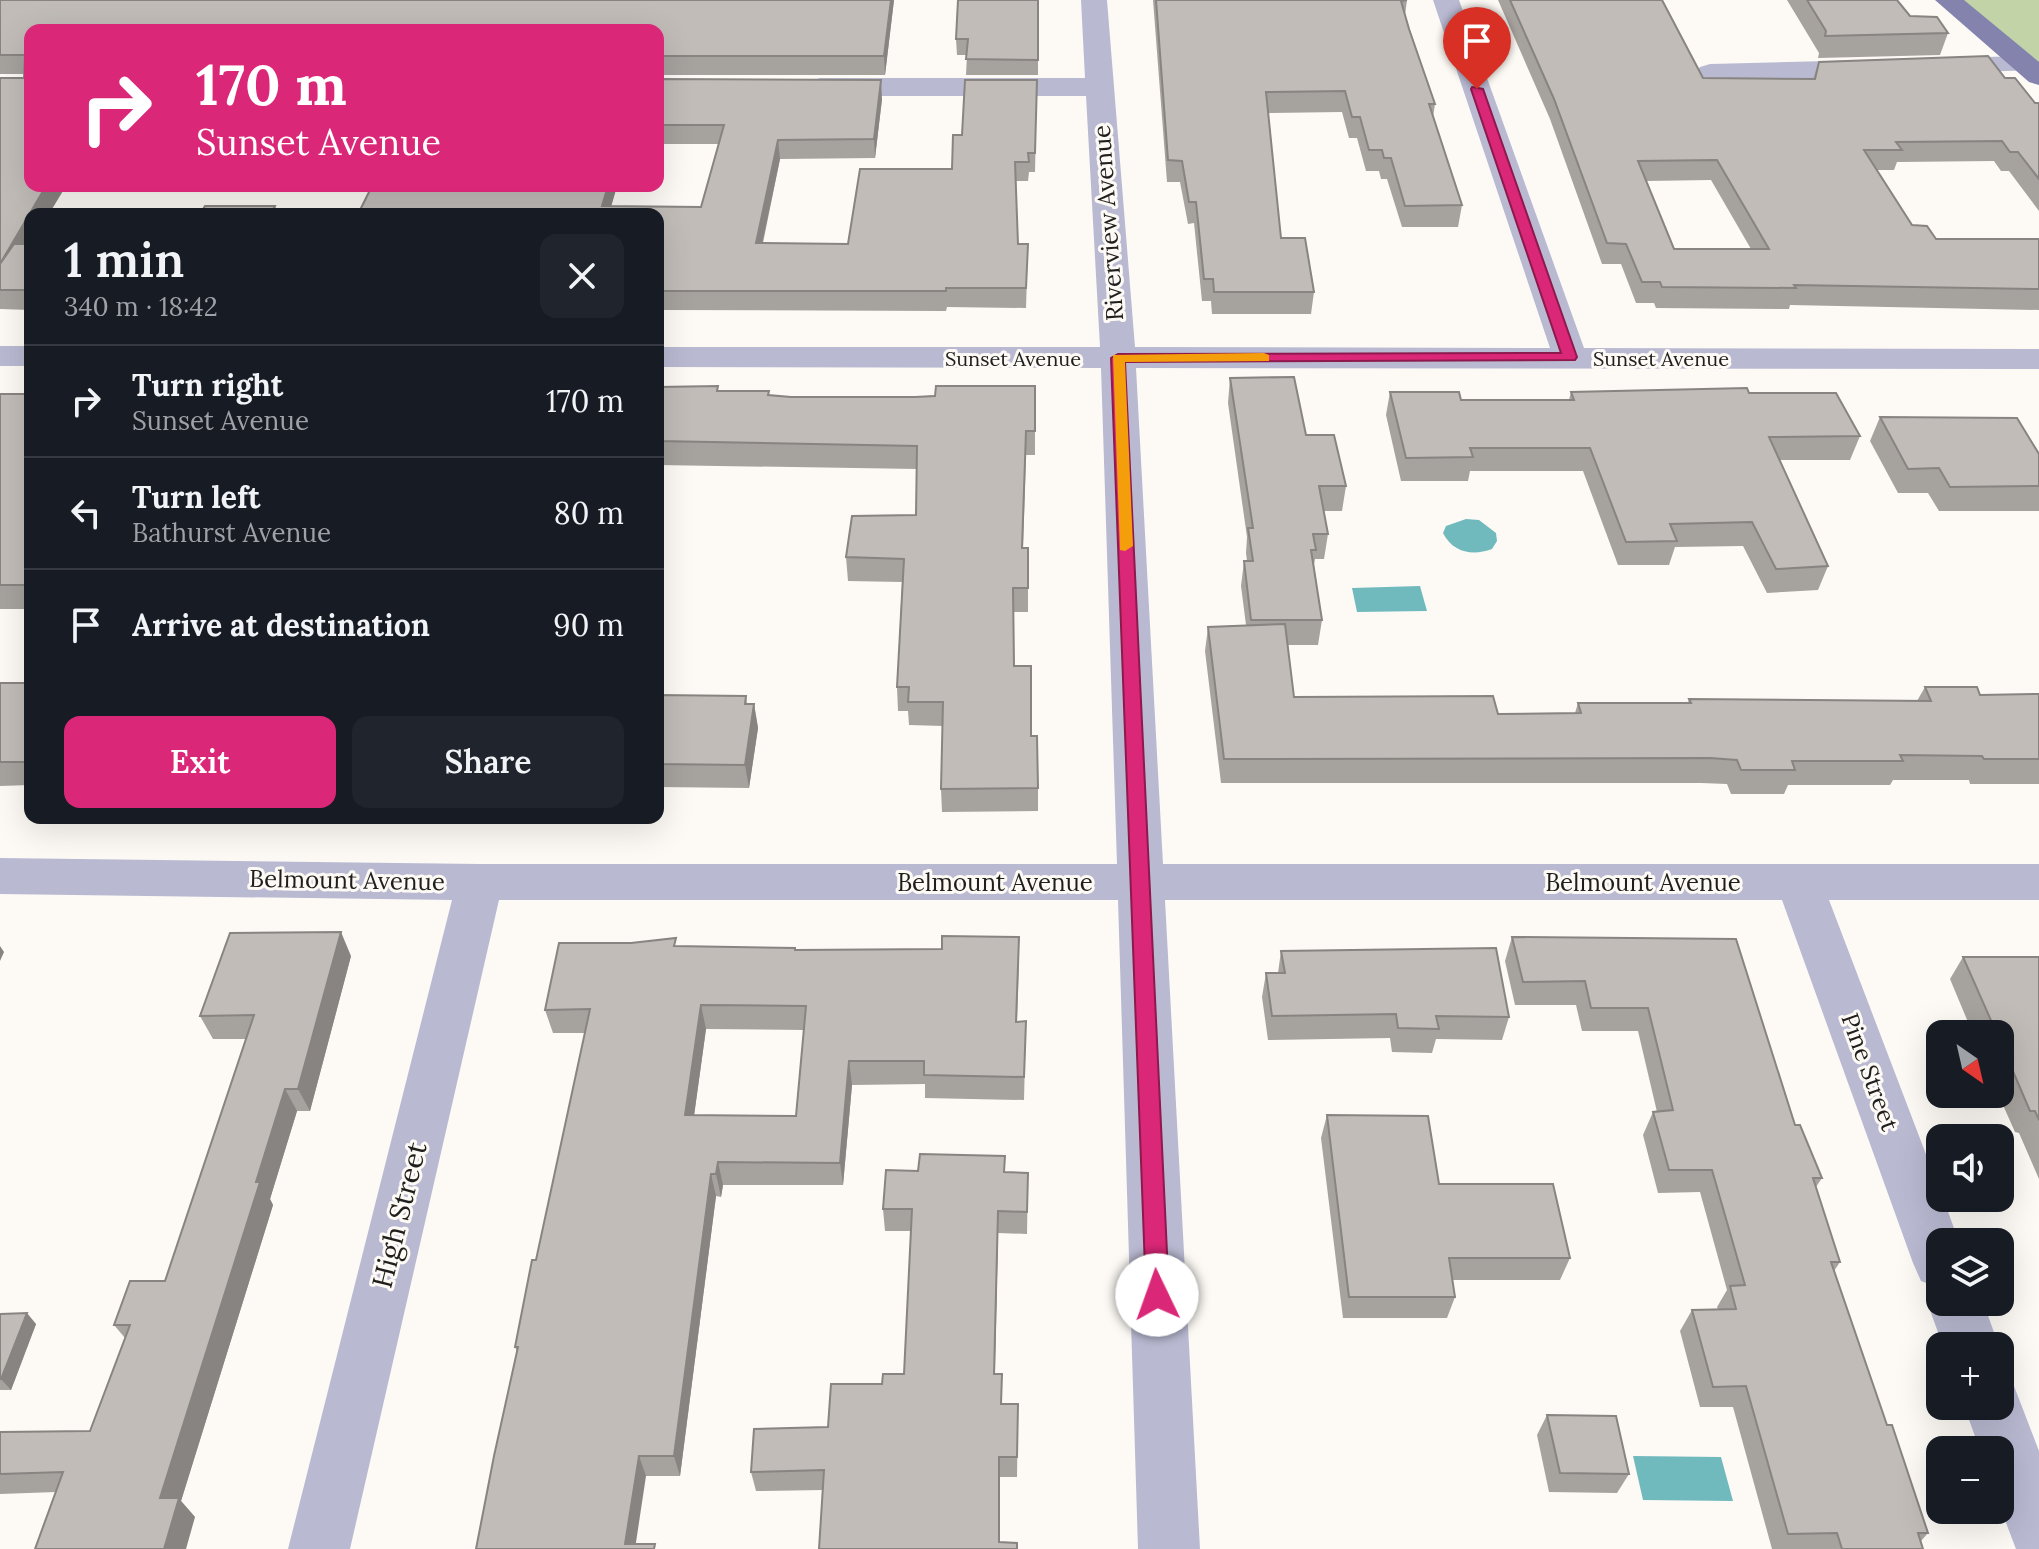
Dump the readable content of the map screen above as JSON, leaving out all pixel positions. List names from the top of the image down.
{
  "streets": {
    "street": [
      "Riverview Avenue",
      "Sunset Avenue",
      "Belmount Avenue",
      "Pine Street",
      "High Street"
    ]
  },
  "crossings": [
    ["Riverview Avenue", "Sunset Avenue"],
    ["Riverview Avenue", "Belmount Avenue"],
    ["Belmount Avenue", "Pine Street"],
    ["Belmount Avenue", "High Street"]
  ],
  "north": "bottom right",
  "page": {
    "turn": ["170 m", "Sunset Avenue"],
    "heading": ["1 min", "340 m · 18:42"],
    "list": [
      {
        "name": "Turn right",
        "note": "Sunset Avenue",
        "value": "170 m"
      },
      {
        "name": "Turn left",
        "note": "Bathurst Avenue",
        "value": "80 m"
      },
      {
        "name": "Arrive at destination",
        "value": "90 m"
      }
    ],
    "buttons": ["Exit", "Share"],
    "map_buttons": ["+", "−"]
  }
}
